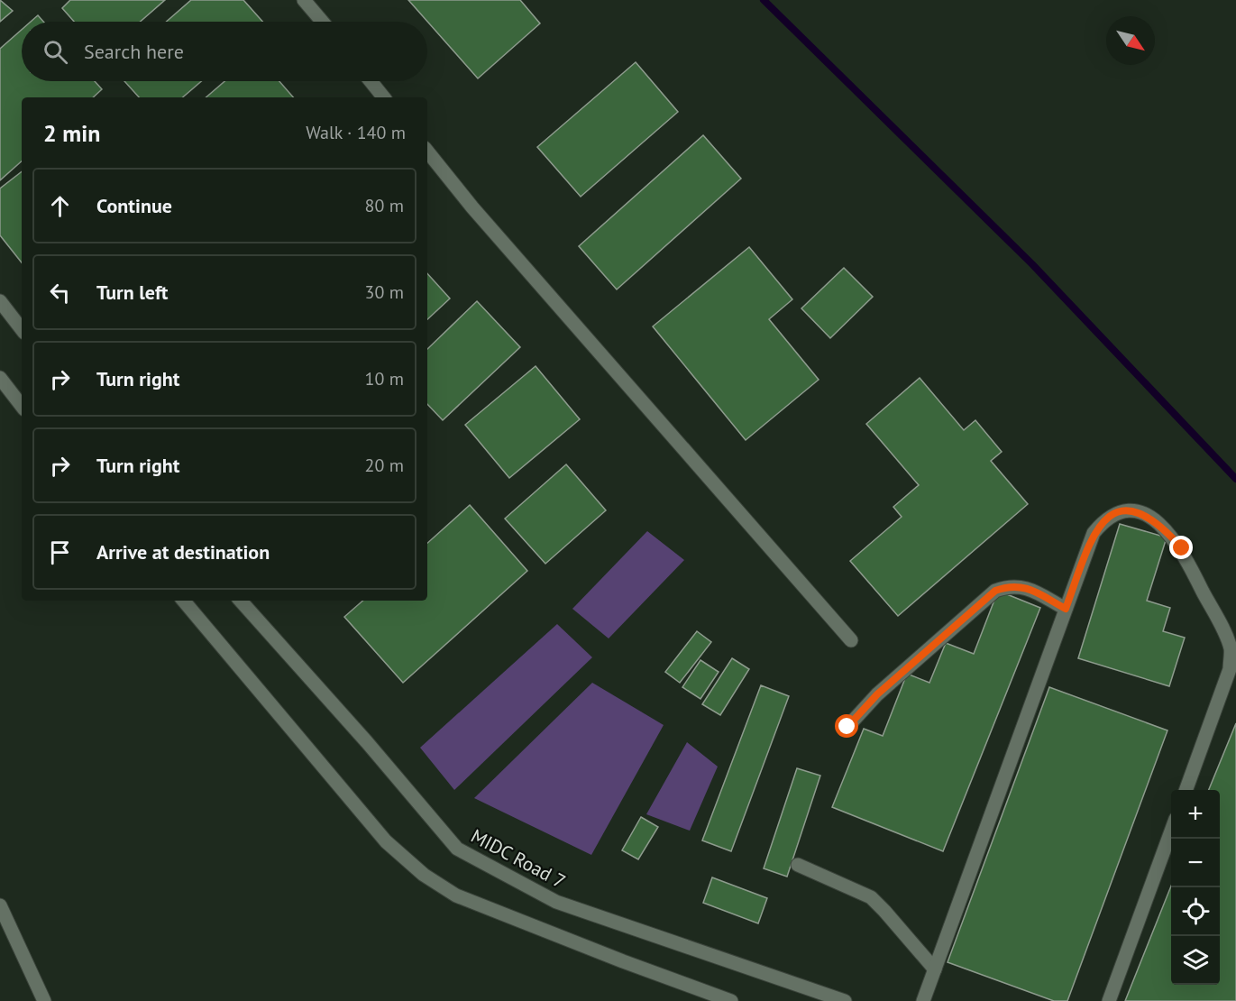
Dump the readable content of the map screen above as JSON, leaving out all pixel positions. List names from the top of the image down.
{
  "streets": {
    "street": ["MIDC Road 7"]
  },
  "north": "bottom right",
  "page": {
    "search": "Search here",
    "heading": ["2 min", "Walk · 140 m"],
    "list": [
      ["Continue", "80 m"],
      ["Turn left", "30 m"],
      ["Turn right", "10 m"],
      ["Turn right", "20 m"],
      "Arrive at destination"
    ],
    "map_buttons": ["+", "−"]
  }
}
